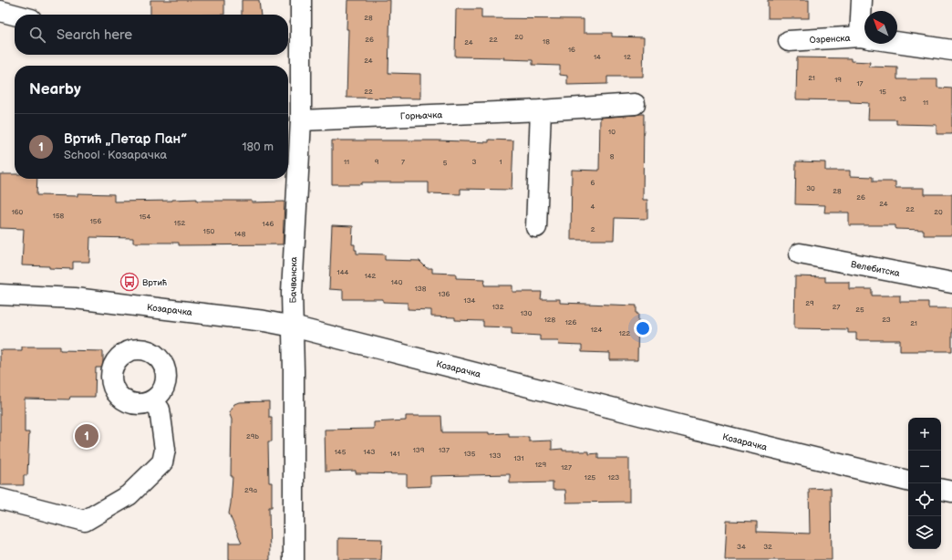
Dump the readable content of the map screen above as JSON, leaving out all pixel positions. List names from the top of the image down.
{
  "streets": {
    "street": [
      "Озренска",
      "Горњачка",
      "Велебитска",
      "Бачванска",
      "Козарачка"
    ]
  },
  "crossings": [
    ["Горњачка", "Бачванска"],
    ["Бачванска", "Козарачка"]
  ],
  "places": {
    "bus stop": ["Вртић"]
  },
  "house_numbers": [
    "28",
    "20",
    "26",
    "22",
    "18",
    "24",
    "16",
    "14",
    "12",
    "24",
    "21",
    "19",
    "17",
    "22",
    "15",
    "13",
    "11",
    "10",
    "8",
    "11",
    "9",
    "7",
    "3",
    "1",
    "5",
    "6",
    "30",
    "28",
    "26",
    "24",
    "4",
    "22",
    "160",
    "20",
    "158",
    "154",
    "156",
    "152",
    "146",
    "2",
    "150",
    "148",
    "144",
    "142",
    "140",
    "138",
    "136",
    "134",
    "29",
    "132",
    "27",
    "25",
    "130",
    "128",
    "23",
    "126",
    "21",
    "124",
    "122",
    "29b",
    "139",
    "137",
    "145",
    "143",
    "141",
    "135",
    "133",
    "131",
    "129",
    "127",
    "125",
    "123",
    "29a",
    "34",
    "32"
  ],
  "north": "top left",
  "page": {
    "search": "Search here",
    "heading": "Nearby",
    "list": [
      {
        "mark": "1",
        "name": "Вртић „Петар Пан”",
        "note": "School · Козарачка",
        "value": "180 m"
      }
    ],
    "map_buttons": ["+", "−"],
    "pins": "1"
  }
}
